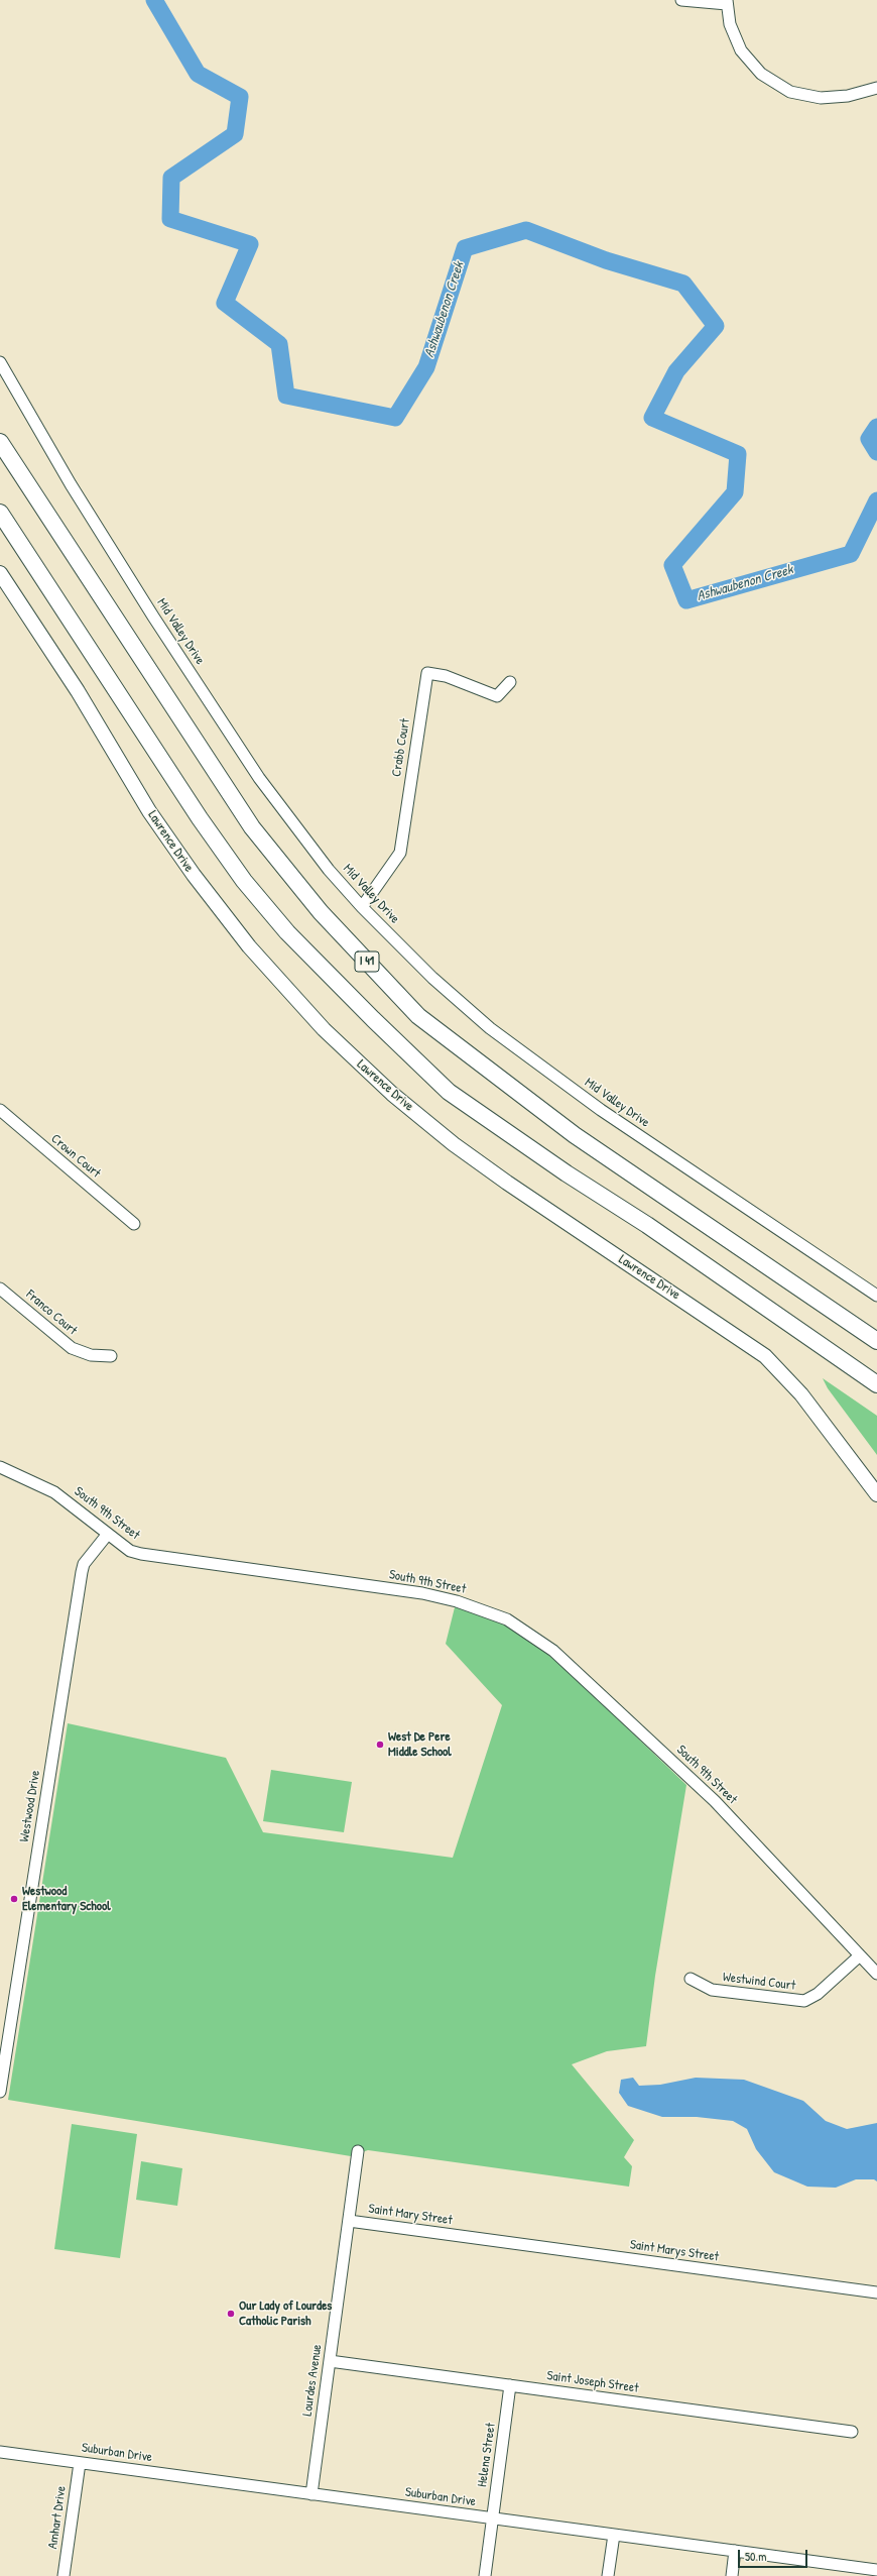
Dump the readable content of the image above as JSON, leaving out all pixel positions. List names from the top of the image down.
{
  "streets": {
    "highway": ["I 41"],
    "main road": ["Lawrence Drive"],
    "street": [
      "Mid Valley Drive",
      "Crabb Court",
      "Crown Court",
      "Franco Court",
      "South 9th Street",
      "Westwood Drive",
      "Westwind Court",
      "Saint Mary Street",
      "Saint Marys Street",
      "Lourdes Avenue",
      "Saint Joseph Street",
      "Suburban Drive",
      "Helena Street",
      "Amhart Drive"
    ]
  },
  "crossings": [
    ["Mid Valley Drive", "Crabb Court"],
    ["South 9th Street", "Westwood Drive"],
    ["South 9th Street", "Westwind Court"],
    ["Saint Mary Street", "Saint Marys Street"],
    ["Saint Mary Street", "Lourdes Avenue"],
    ["Lourdes Avenue", "Saint Joseph Street"],
    ["Lourdes Avenue", "Suburban Drive"],
    ["Saint Joseph Street", "Helena Street"],
    ["Suburban Drive", "Helena Street"],
    ["Suburban Drive", "Amhart Drive"]
  ],
  "water": ["Ashwaubenon Creek"],
  "places": ["West De Pere Middle School", "Westwood Elementary School", "Our Lady of Lourdes Catholic Parish"],
  "scale_bar": "50 m"
}
